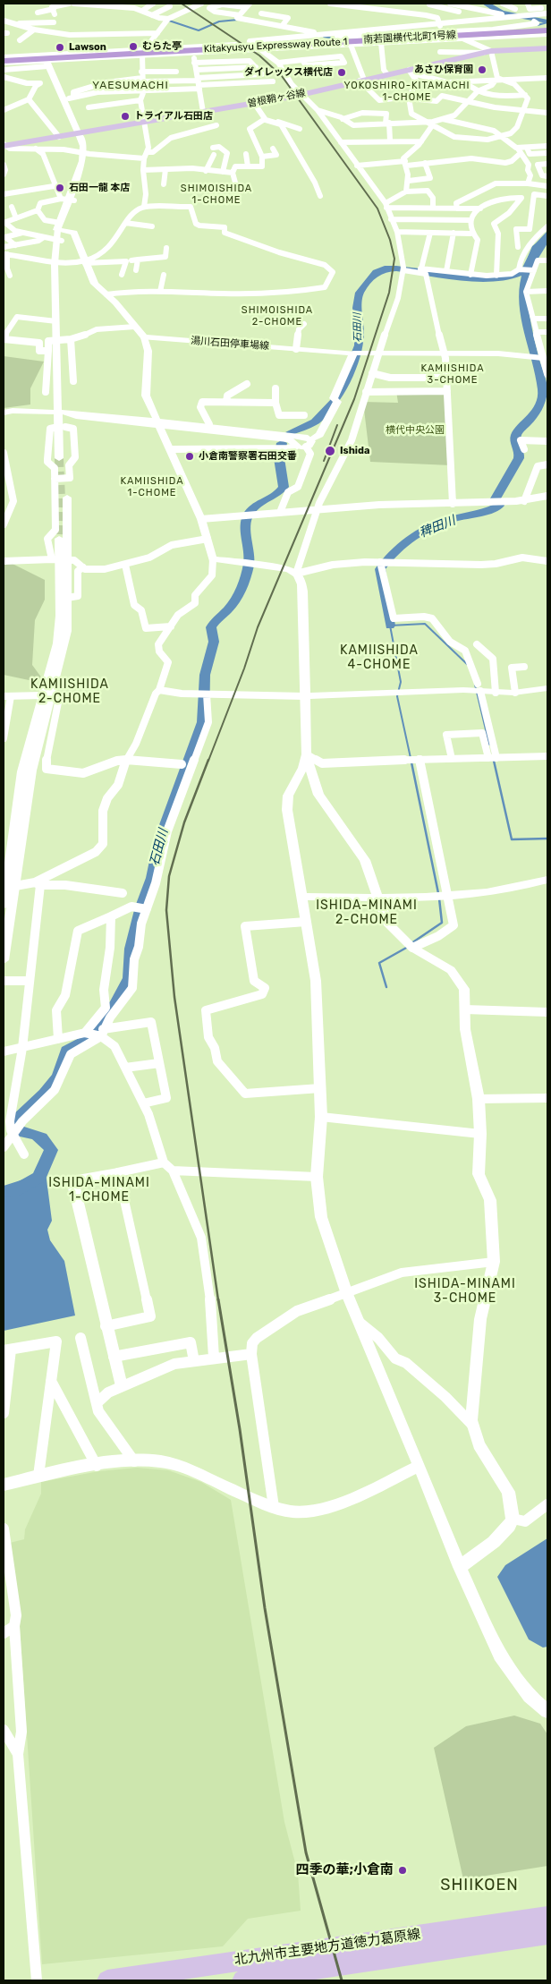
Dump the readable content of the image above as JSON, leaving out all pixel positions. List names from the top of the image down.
{
  "streets": {
    "highway": ["Kitakyusyu Expressway Route 1"],
    "main road": ["曽根鞘ヶ谷線", "湯川石田停車場線", "北九州市主要地方道徳力葛原線"],
    "street": ["南若園横代北町1号線"]
  },
  "crossings": [
    ["南若園横代北町1号線", "Kitakyusyu Expressway Route 1"]
  ],
  "districts": [
    "YAESUMACHI",
    "YOKOSHIRO-KITAMACHI 1-CHOME",
    "SHIMOISHIDA 1-CHOME",
    "SHIMOISHIDA 2-CHOME",
    "KAMIISHIDA 3-CHOME",
    "KAMIISHIDA 1-CHOME",
    "KAMIISHIDA 4-CHOME",
    "KAMIISHIDA 2-CHOME",
    "ISHIDA-MINAMI 2-CHOME",
    "ISHIDA-MINAMI 1-CHOME",
    "ISHIDA-MINAMI 3-CHOME",
    "SHIIKOEN"
  ],
  "water": ["石田川", "稗田川"],
  "parks": ["横代中央公園"],
  "places": [
    "むらた亭",
    "Lawson",
    "あさひ保育園",
    "ダイレックス横代店",
    "トライアル石田店",
    "石田一龍 本店",
    "Ishida",
    "小倉南警察署石田交番",
    "四季の華;小倉南"
  ]
}
